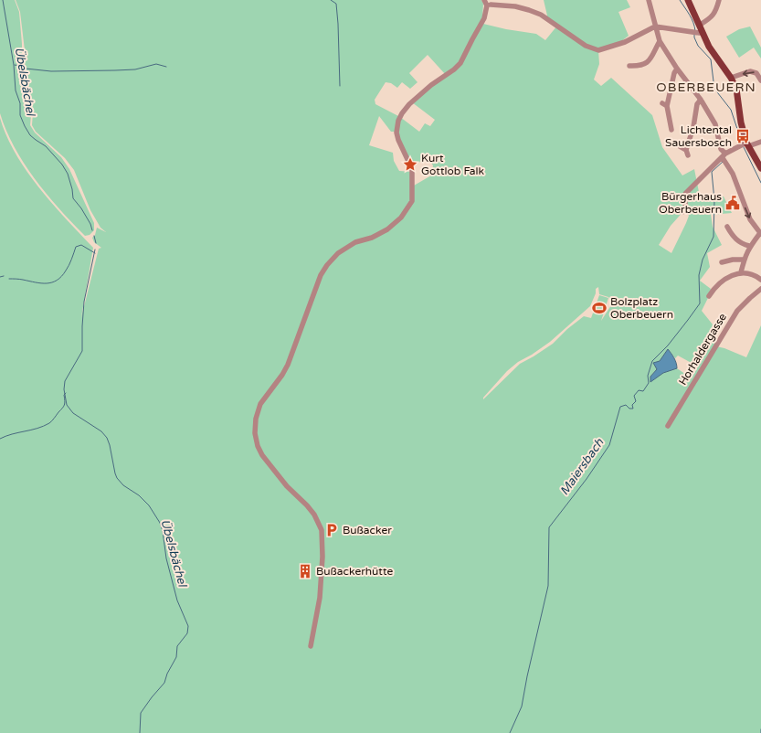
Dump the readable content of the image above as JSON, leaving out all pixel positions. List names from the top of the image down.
{
  "streets": {
    "street": ["Horhaldergasse"]
  },
  "districts": ["OBERBEUERN"],
  "water": ["Übelsbächel", "Maiersbach"],
  "places": {
    "bus stop": ["Lichtental Sauersbosch"],
    "place": ["Kurt Gottlob Falk"],
    "public building": ["Bürgerhaus Oberbeuern"],
    "sports": ["Bolzplatz Oberbeuern"],
    "parking": ["Bußacker"],
    "building": ["Bußackerhütte"]
  }
}
